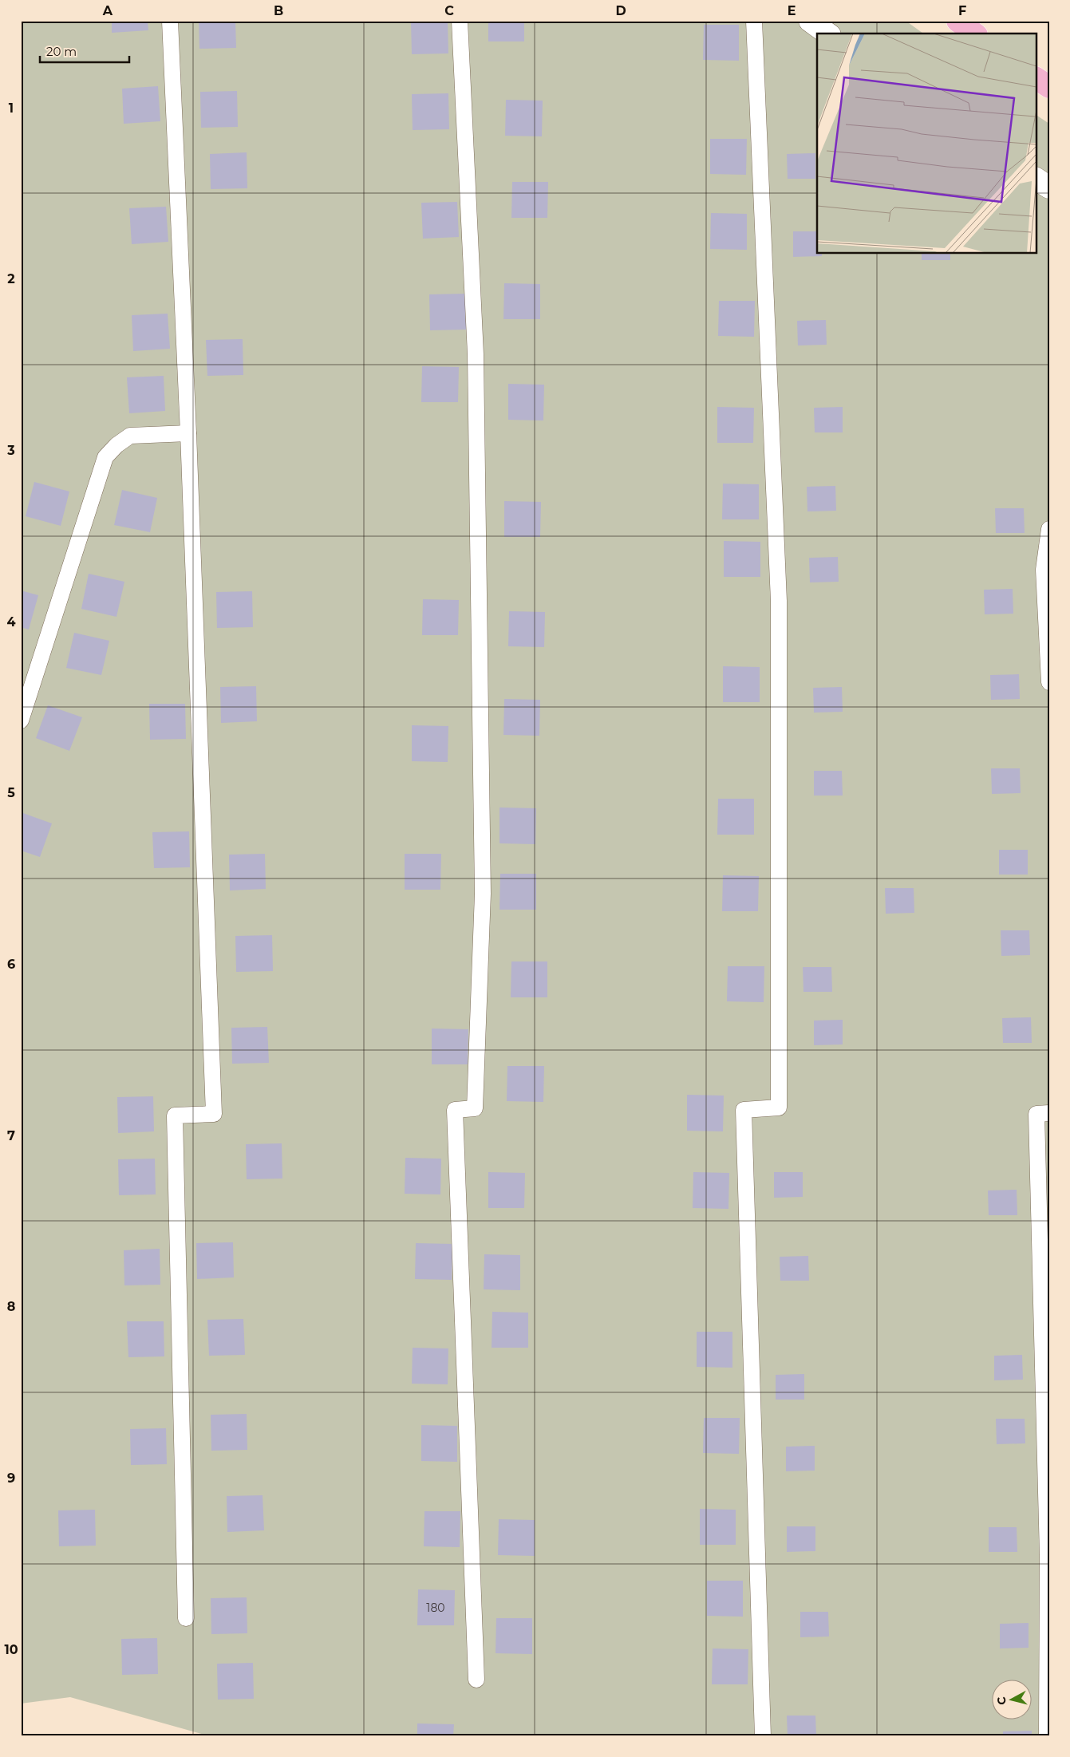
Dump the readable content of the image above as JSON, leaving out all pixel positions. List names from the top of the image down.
{
  "house_numbers": ["180"],
  "scale_bar": "20 m",
  "north": "left",
  "grid": {
    "columns": [
      "A",
      "B",
      "C",
      "D",
      "E",
      "F"
    ],
    "rows": [
      "1",
      "2",
      "3",
      "4",
      "5",
      "6",
      "7",
      "8",
      "9",
      "10"
    ]
  }
}
